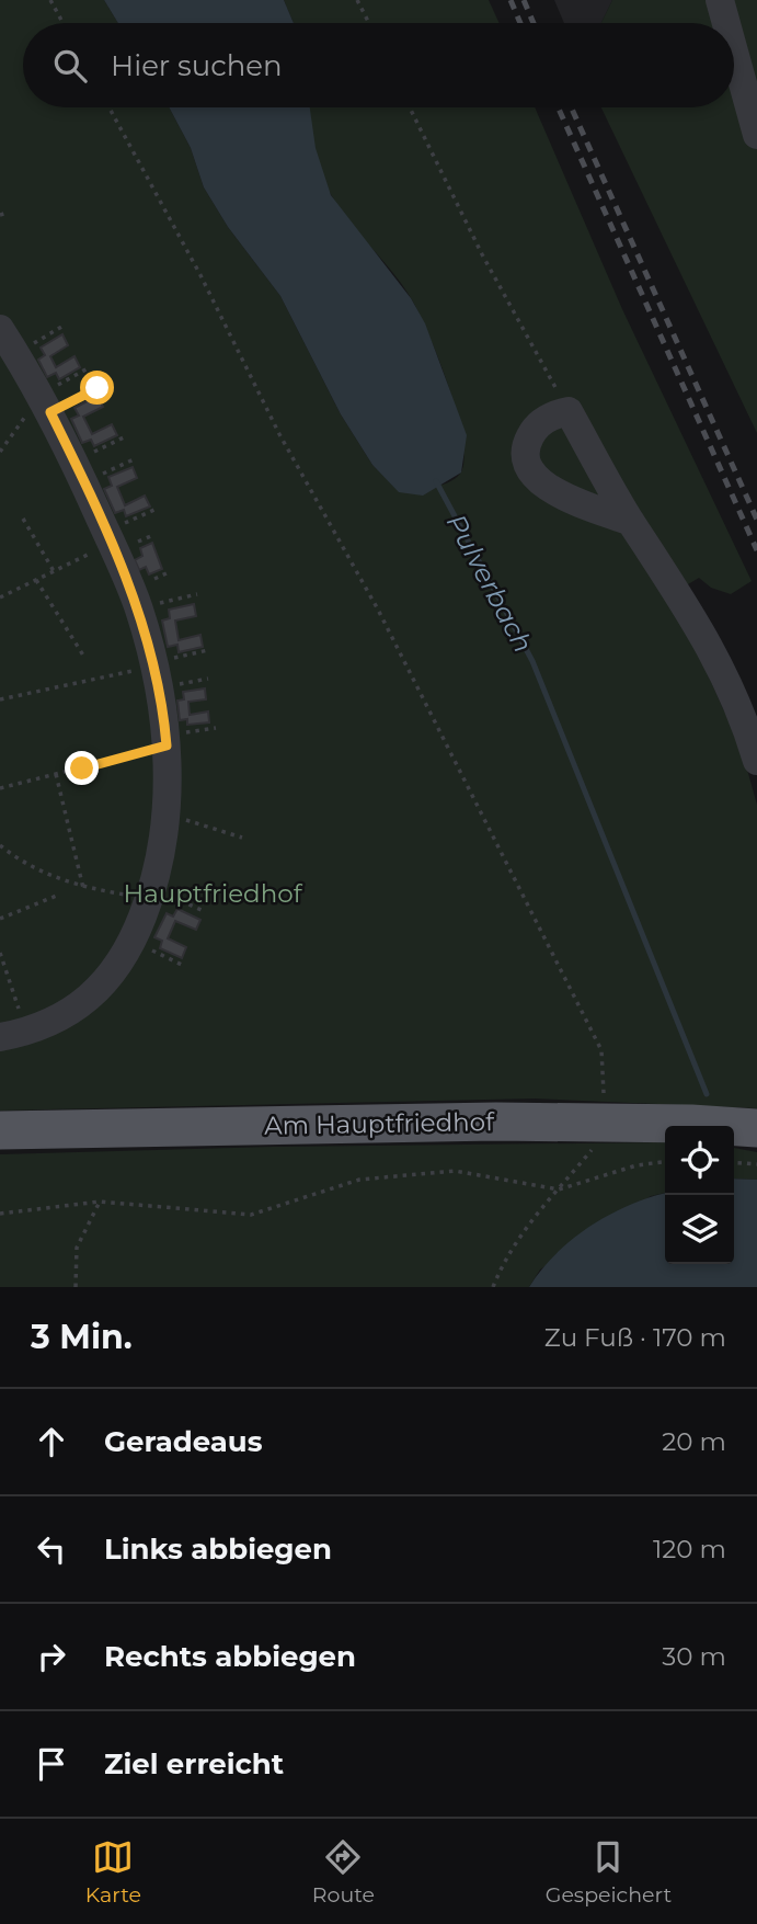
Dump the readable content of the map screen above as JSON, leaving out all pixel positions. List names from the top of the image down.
{
  "streets": {
    "main road": ["Am Hauptfriedhof"]
  },
  "water": ["Pulverbach"],
  "parks": ["Hauptfriedhof"],
  "page": {
    "search": "Hier suchen",
    "heading": ["3 Min.", "Zu Fuß · 170 m"],
    "list": [
      ["Geradeaus", "20 m"],
      ["Links abbiegen", "120 m"],
      ["Rechts abbiegen", "30 m"],
      "Ziel erreicht"
    ],
    "nav": ["Karte", "Route", "Gespeichert"]
  }
}
